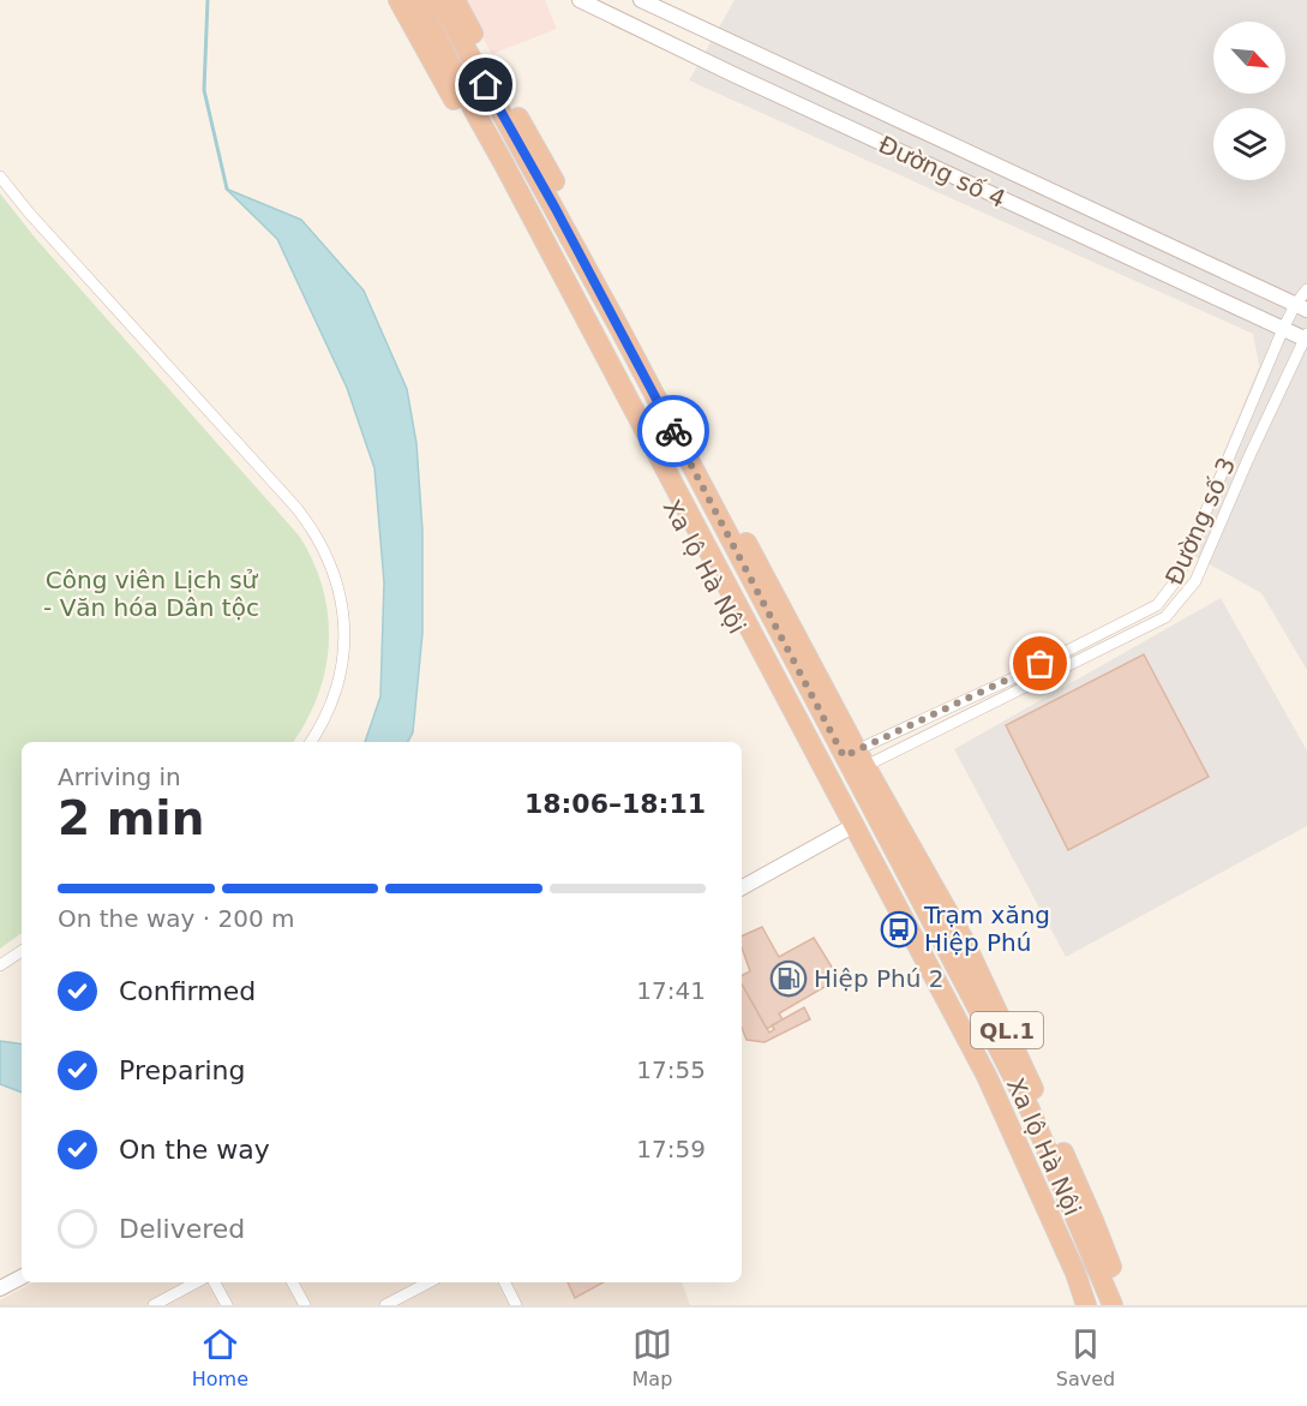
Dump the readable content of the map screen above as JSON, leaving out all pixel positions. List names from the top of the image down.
{
  "streets": {
    "highway": ["Xa lộ Hà Nội", "QL.1"],
    "street": ["Đường số 4", "Đường số 3"]
  },
  "crossings": [
    ["Đường số 4", "Đường số 3"],
    ["Đường số 3", "Xa lộ Hà Nội"]
  ],
  "parks": ["Công viên Lịch sử - Văn hóa Dân tộc"],
  "places": {
    "bus stop": ["Trạm xăng Hiệp Phú"],
    "fuel station": ["Hiệp Phú 2"]
  },
  "north": "bottom right",
  "page": {
    "heading": ["2 min", "Arriving in", "18:06–18:11"],
    "bar": "On the way · 200 m",
    "list": [
      ["Confirmed", "17:41"],
      ["Preparing", "17:55"],
      ["On the way", "17:59"],
      "Delivered"
    ],
    "tabs": ["Home", "Map", "Saved"]
  }
}
